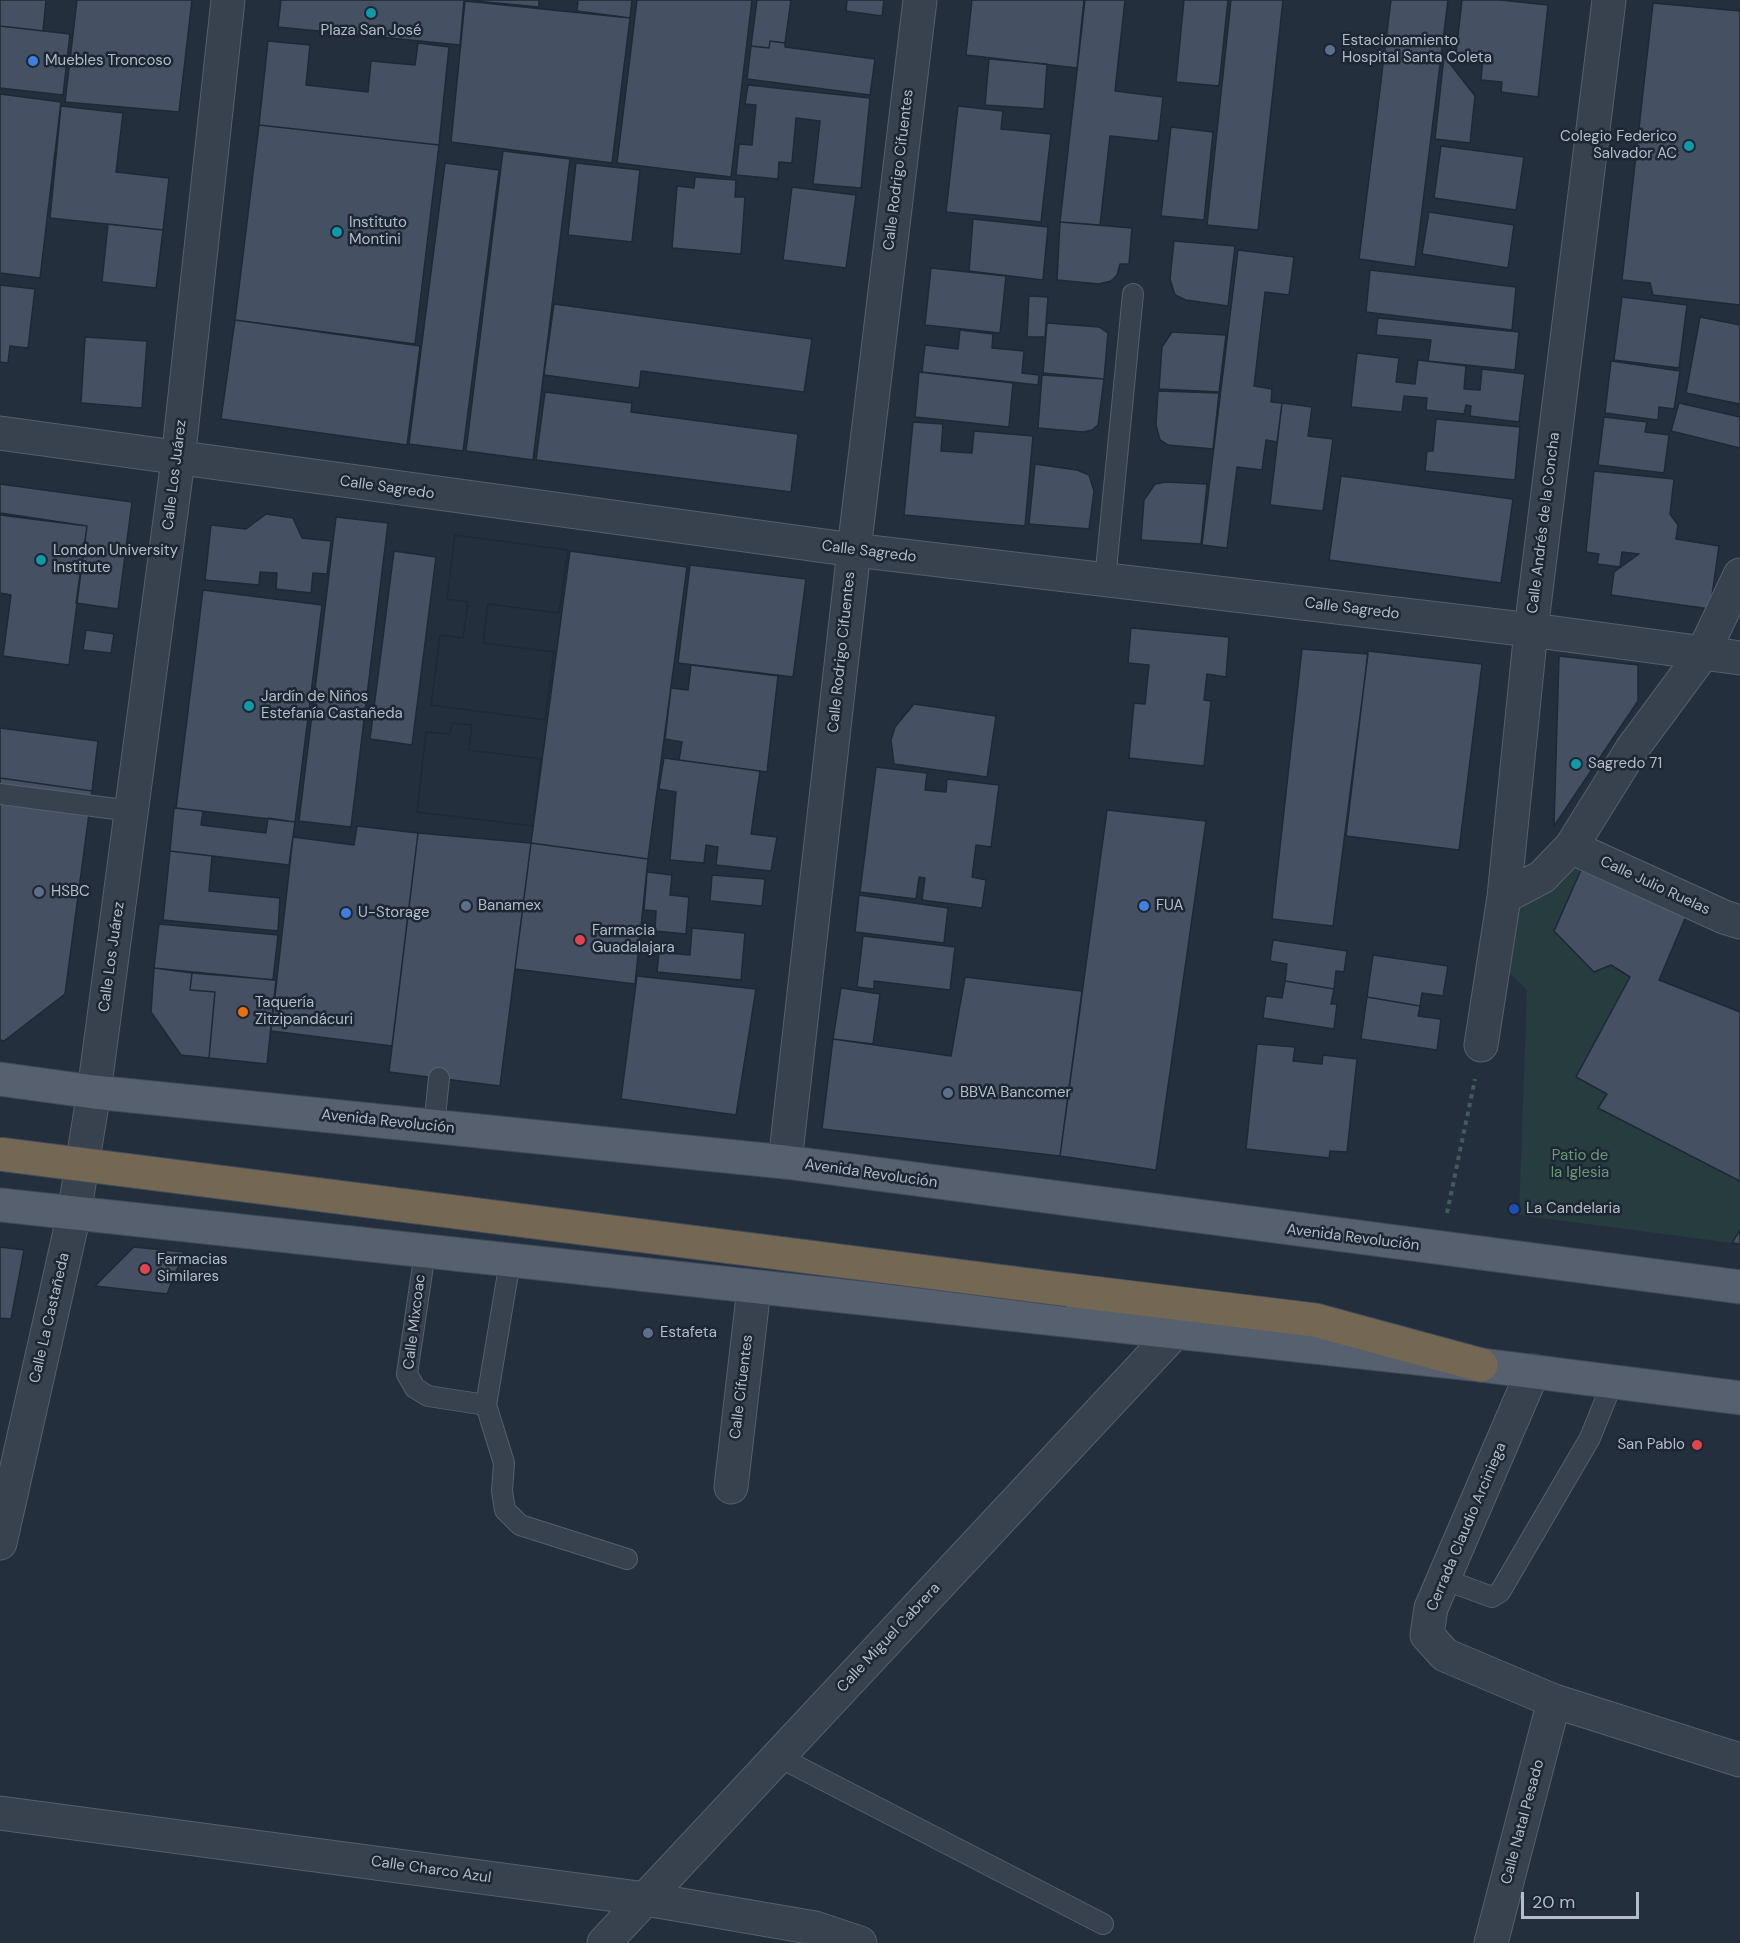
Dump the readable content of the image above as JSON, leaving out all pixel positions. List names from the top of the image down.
{
  "streets": {
    "main road": ["Avenida Revolución"],
    "street": [
      "Calle Rodrigo Cifuentes",
      "Calle Los Juárez",
      "Calle Sagredo",
      "Calle Andrés de la Concha",
      "Calle Julio Ruelas",
      "Calle La Castañeda",
      "Calle Cifuentes",
      "Cerrada Claudio Arciniega",
      "Calle Miguel Cabrera",
      "Calle Natal Pesado",
      "Calle Charco Azul"
    ],
    "lane": ["Calle Mixcoac"]
  },
  "crossings": [
    ["Calle Rodrigo Cifuentes", "Calle Sagredo"],
    ["Calle Rodrigo Cifuentes", "Avenida Revolución"],
    ["Calle Los Juárez", "Calle Sagredo"],
    ["Calle Los Juárez", "Avenida Revolución"],
    ["Calle Los Juárez", "Calle La Castañeda"],
    ["Calle Sagredo", "Calle Andrés de la Concha"],
    ["Avenida Revolución", "Calle La Castañeda"],
    ["Cerrada Claudio Arciniega", "Calle Natal Pesado"],
    ["Calle Miguel Cabrera", "Calle Charco Azul"]
  ],
  "parks": ["Patio de la Iglesia"],
  "places": [
    "Plaza San José",
    "Estacionamiento Hospital Santa Coleta",
    "Muebles Troncoso",
    "Colegio Federico Salvador AC",
    "Instituto Montini",
    "London University Institute",
    "Jardín de Niños Estefanía Castañeda",
    "Sagredo 71",
    "HSBC",
    "Banamex",
    "FUA",
    "U-Storage",
    "Farmacia Guadalajara",
    "Taquería Zitzipandácuri",
    "BBVA Bancomer",
    "La Candelaria",
    "Farmacias Similares",
    "Estafeta",
    "San Pablo"
  ],
  "scale_bar": "20 m"
}
